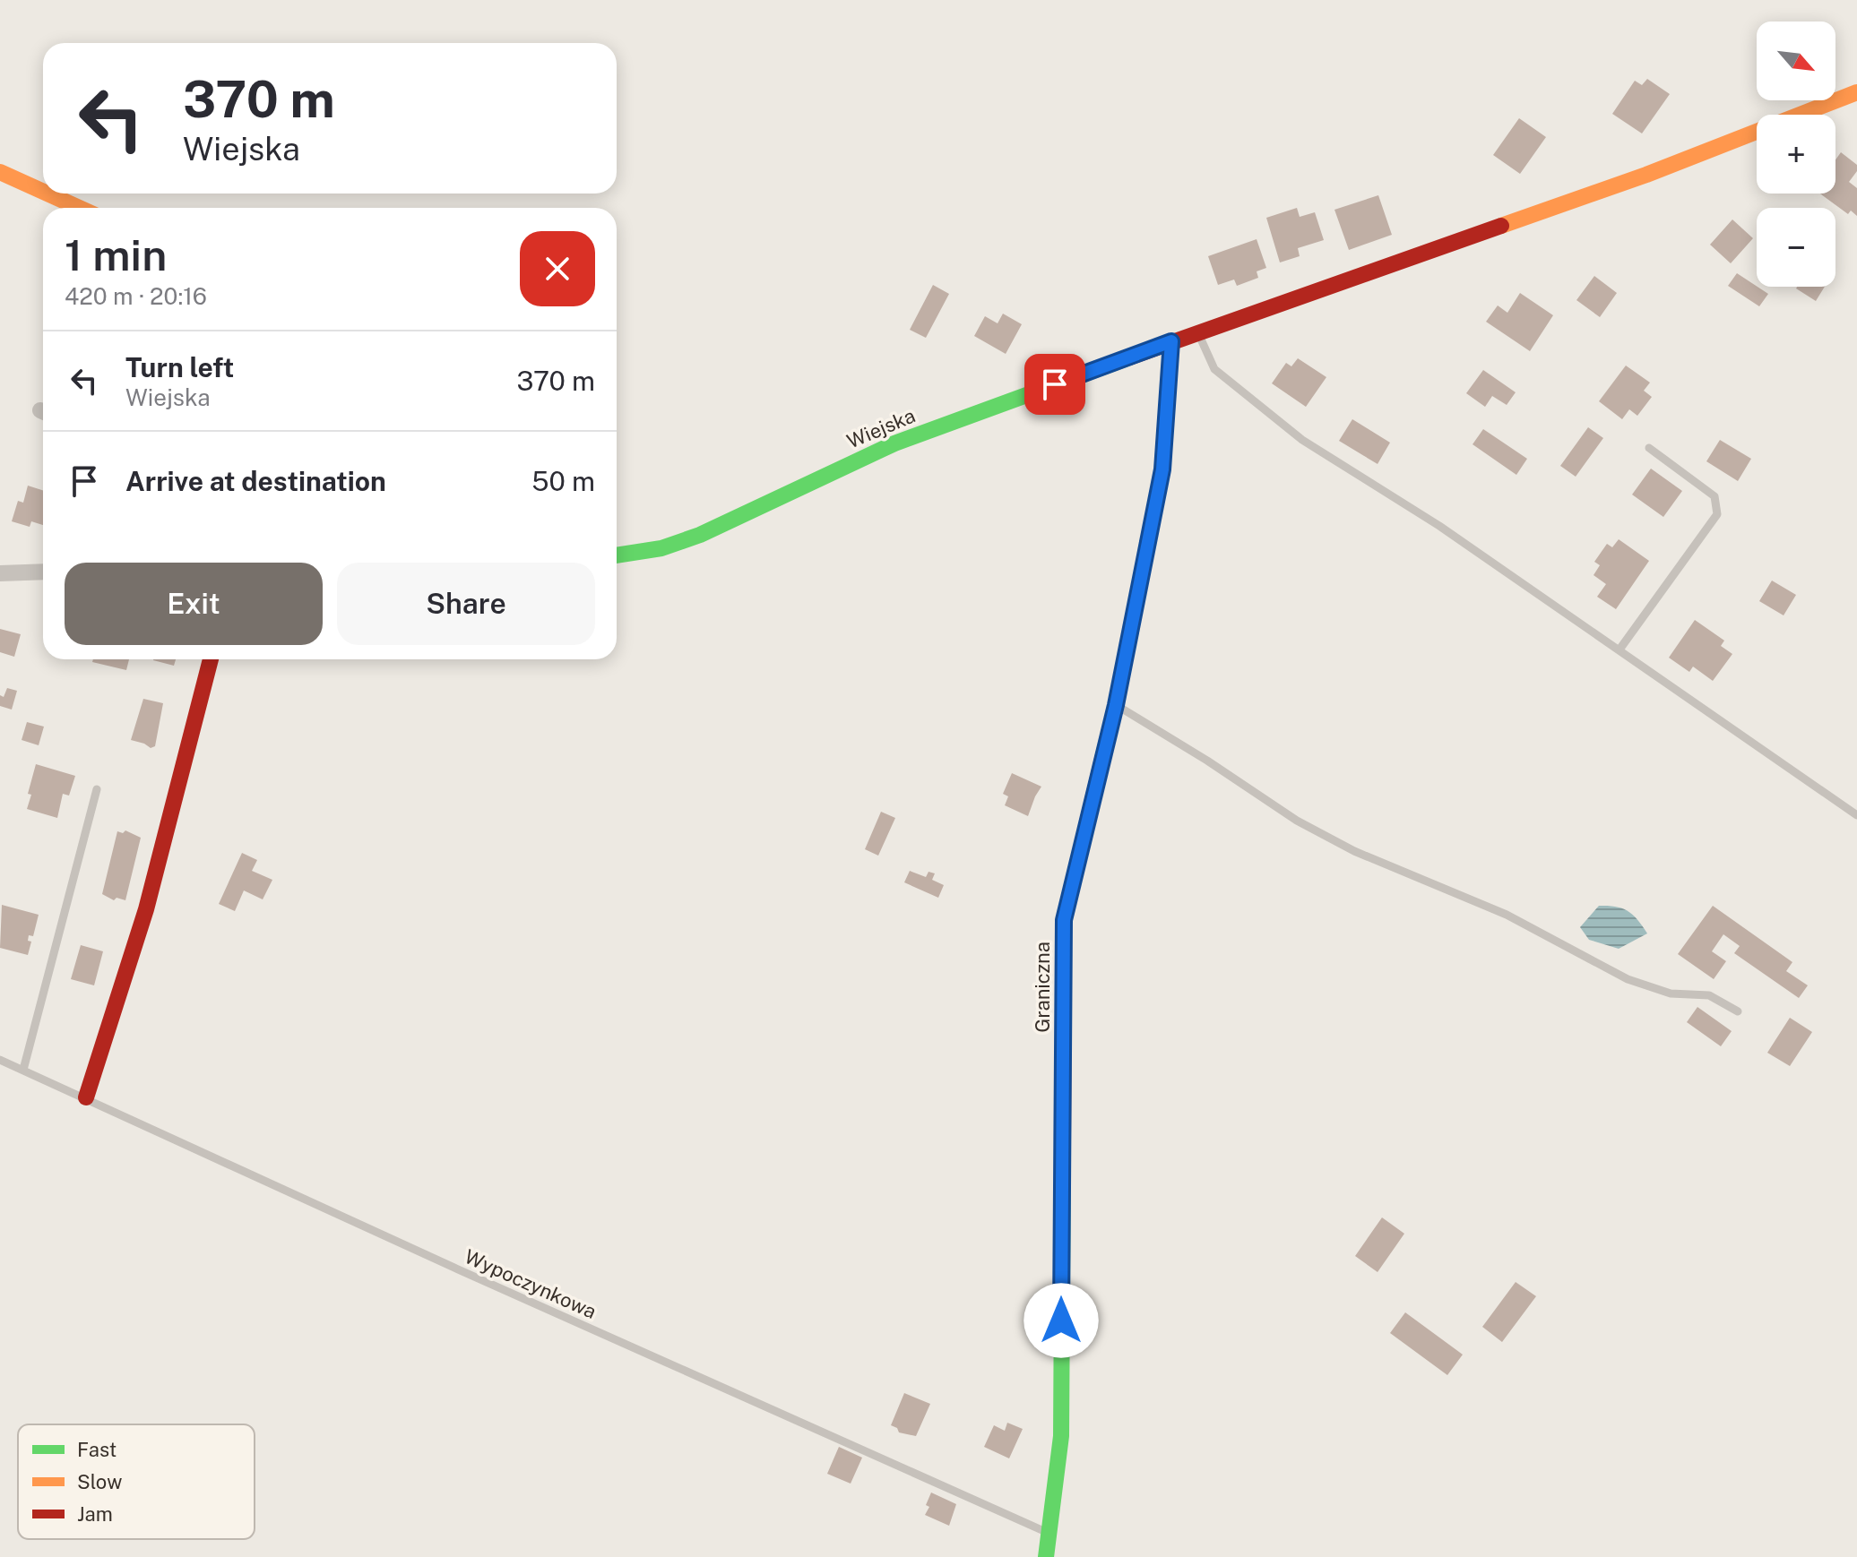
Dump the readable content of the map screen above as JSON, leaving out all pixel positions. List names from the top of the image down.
{
  "streets": {
    "street": ["Wiejska", "Graniczna"],
    "lane": ["Wypoczynkowa"]
  },
  "crossings": [
    ["Wiejska", "Graniczna"],
    ["Graniczna", "Wypoczynkowa"]
  ],
  "legend": ["Fast", "Slow", "Jam"],
  "north": "bottom right",
  "page": {
    "map_buttons": ["+", "−"],
    "turn": ["370 m", "Wiejska"],
    "heading": ["1 min", "420 m · 20:16"],
    "list": [
      {
        "name": "Turn left",
        "note": "Wiejska",
        "value": "370 m"
      },
      {
        "name": "Arrive at destination",
        "value": "50 m"
      }
    ],
    "buttons": ["Exit", "Share"]
  }
}
